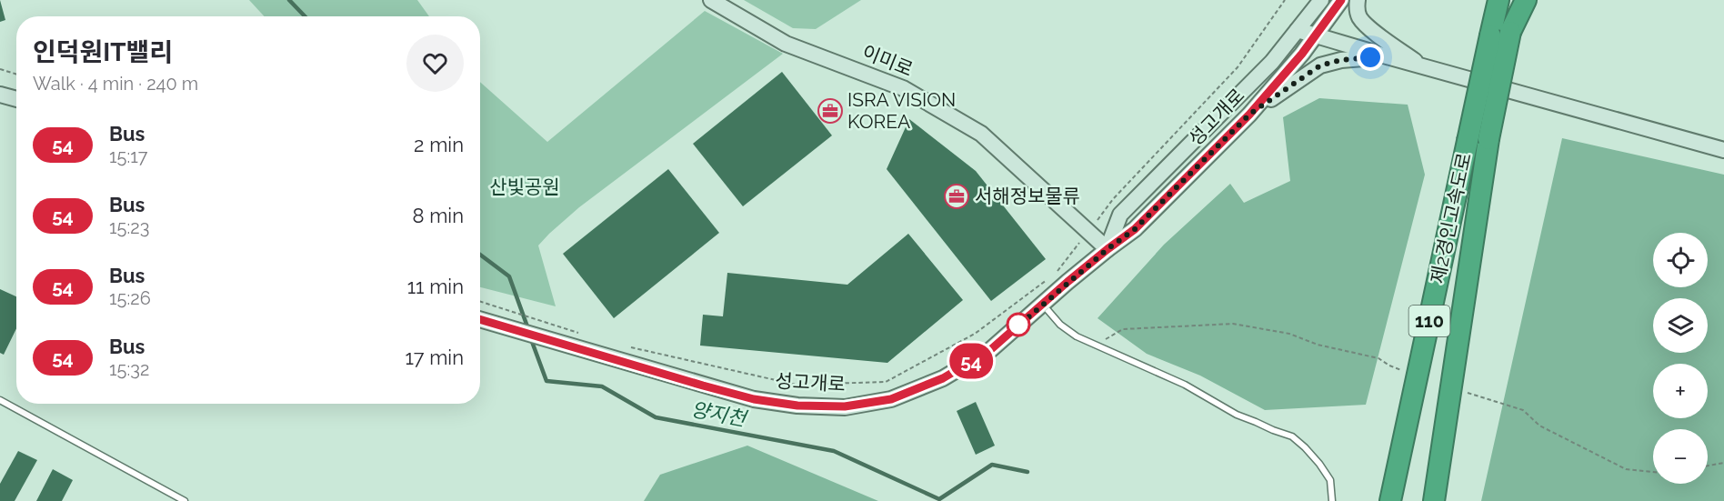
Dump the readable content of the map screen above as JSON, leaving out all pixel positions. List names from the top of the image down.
{
  "streets": {
    "highway": ["제2경인고속도로", "110"],
    "street": ["이미로", "성고개로"]
  },
  "crossings": [
    ["이미로", "성고개로"]
  ],
  "water": ["양지천"],
  "parks": ["산빛공원"],
  "places": {
    "office": ["ISRA VISION KOREA", "서해정보물류"]
  },
  "lines": ["bus line 54"],
  "page": {
    "on_map": "54",
    "heading": ["인덕원IT밸리", "Walk · 4 min · 240 m"],
    "list": [
      {
        "mark": "54",
        "name": "Bus",
        "note": "15:17",
        "value": "2 min"
      },
      {
        "mark": "54",
        "name": "Bus",
        "note": "15:23",
        "value": "8 min"
      },
      {
        "mark": "54",
        "name": "Bus",
        "note": "15:26",
        "value": "11 min"
      },
      {
        "mark": "54",
        "name": "Bus",
        "note": "15:32",
        "value": "17 min"
      }
    ],
    "map_buttons": ["+", "−"]
  }
}
